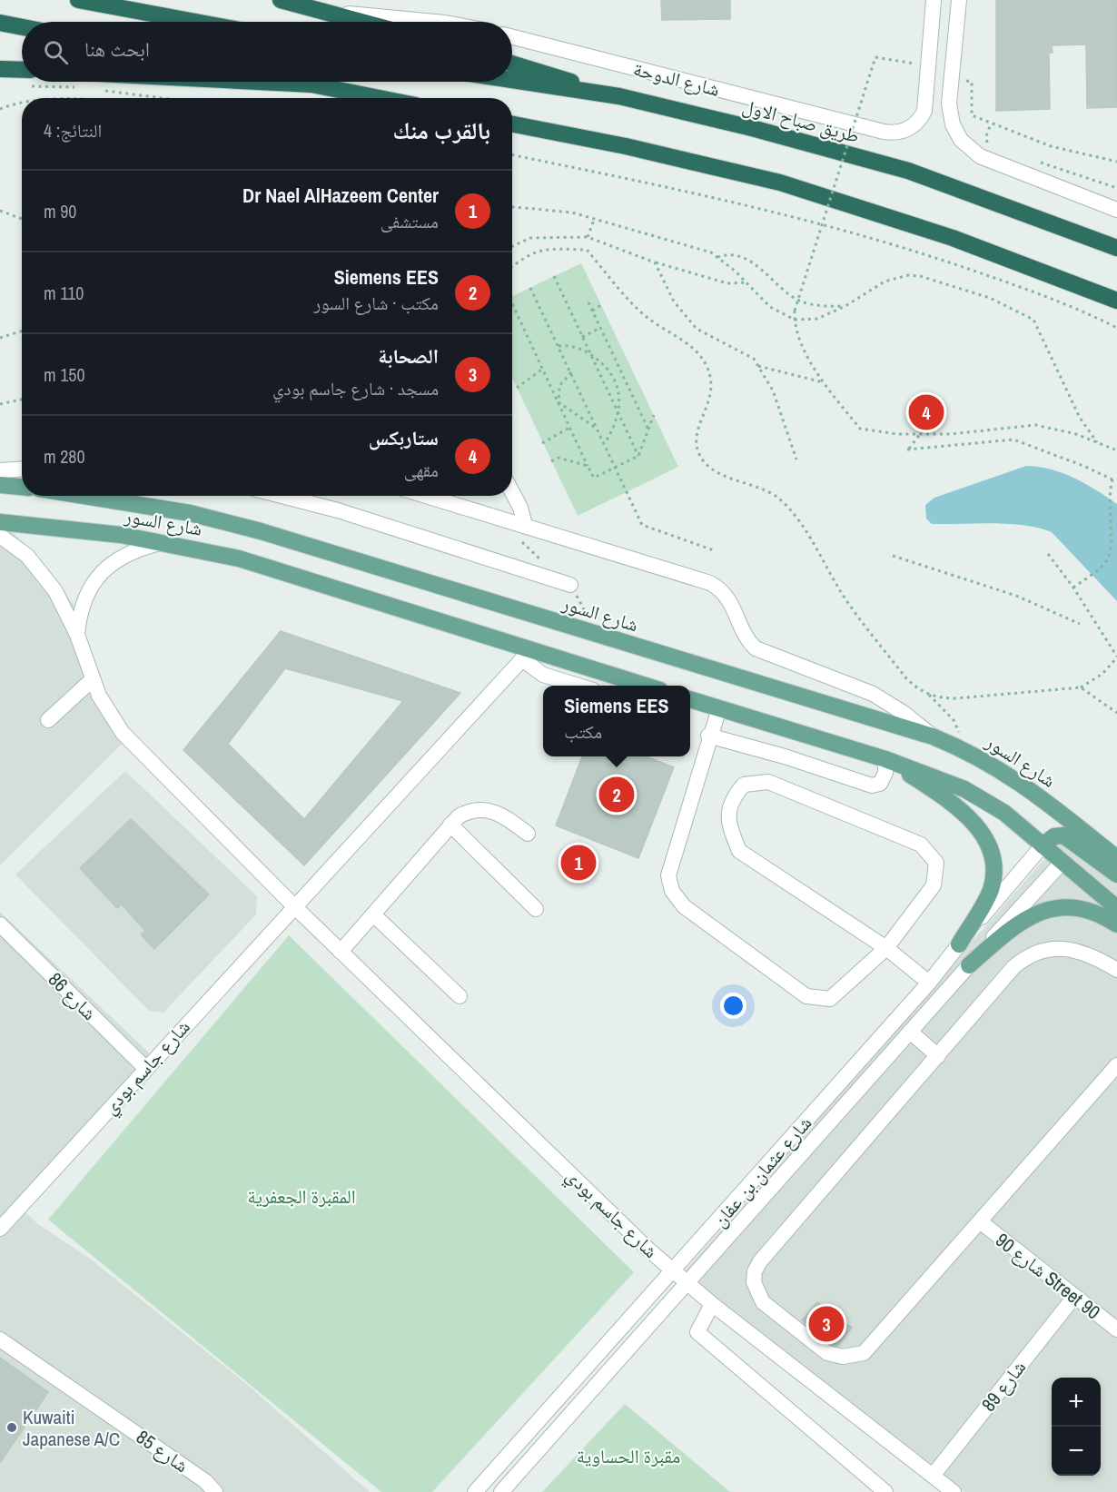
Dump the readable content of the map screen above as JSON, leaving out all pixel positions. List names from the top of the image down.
{
  "streets": {
    "highway": ["طريق صباح الاول"],
    "main road": ["شارع السور"],
    "street": [
      "شارع الدوحة",
      "شارع 86",
      "شارع جاسم بودي",
      "شارع عثمان بن عفان",
      "شارع 90 Street 90",
      "شارع 89",
      "شارع 85"
    ]
  },
  "crossings": [
    ["شارع 86", "شارع جاسم بودي"],
    ["شارع جاسم بودي", "شارع عثمان بن عفان"],
    ["شارع جاسم بودي", "شارع 89"],
    ["شارع 90 Street 90", "شارع 89"]
  ],
  "parks": ["المقبرة الجعفرية", "مقبرة الحساوية"],
  "places": ["Kuwaiti Japanese A/C"],
  "page": {
    "search": "ابحث هنا",
    "heading": ["بالقرب منك", "النتائج: 4"],
    "list": [
      {
        "mark": "1",
        "name": "Dr Nael AlHazeem Center",
        "note": "مستشفى",
        "value": "90 m"
      },
      {
        "mark": "2",
        "name": "Siemens EES",
        "note": "مكتب · شارع السور",
        "value": "110 m"
      },
      {
        "mark": "3",
        "name": "الصحابة",
        "note": "مسجد · شارع جاسم بودي",
        "value": "150 m"
      },
      {
        "mark": "4",
        "name": "ستاربكس",
        "note": "مقهى",
        "value": "280 m"
      }
    ],
    "pins": [
      "4",
      "2",
      "1",
      "3"
    ],
    "popup": ["Siemens EES", "مكتب"],
    "map_buttons": ["+", "−"]
  }
}
